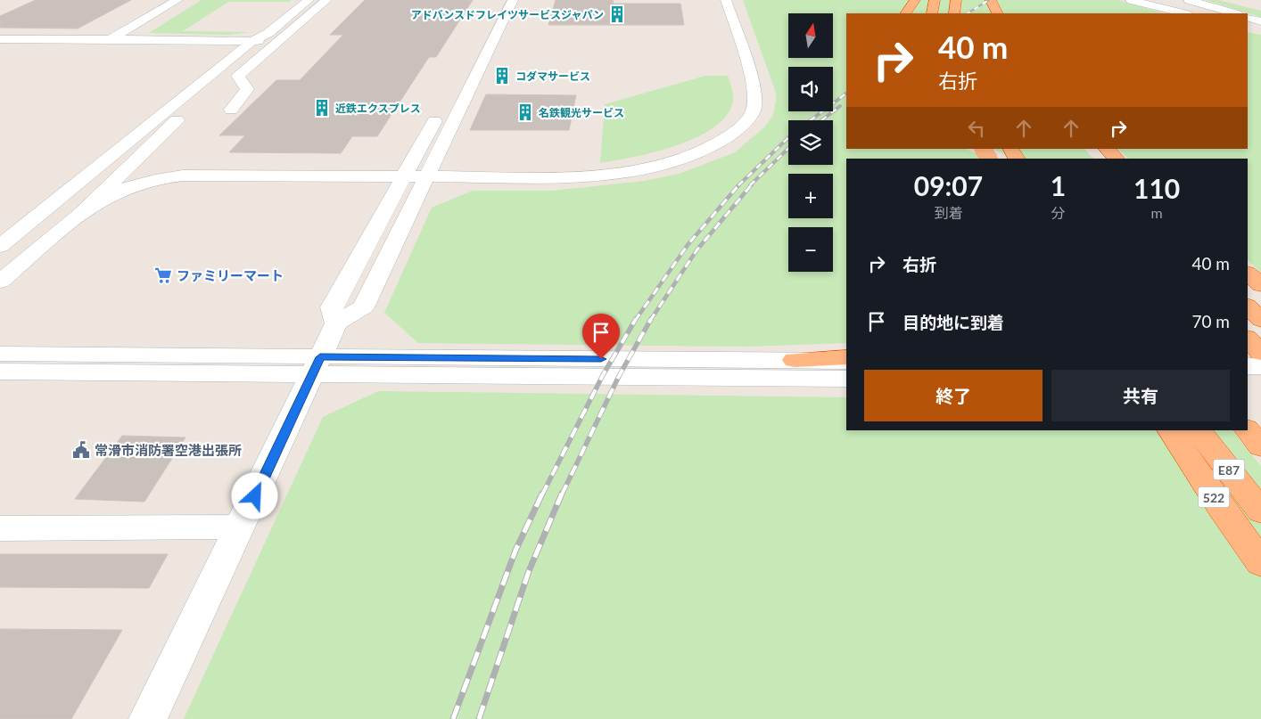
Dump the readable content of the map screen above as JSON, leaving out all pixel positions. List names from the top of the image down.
{
  "streets": {
    "highway": ["E87", "522"]
  },
  "places": {
    "building": [
      "アドバンスドフレイツサービスジャパン",
      "コダマサービス",
      "近鉄エクスプレス",
      "名鉄観光サービス"
    ],
    "supermarket": ["ファミリーマート"],
    "public building": ["常滑市消防署空港出張所"]
  },
  "north": "top",
  "page": {
    "map_buttons": ["+", "−"],
    "turn": ["40 m", "右折"],
    "eta": [
      "09:07",
      "到着",
      "1",
      "分",
      "110",
      "m"
    ],
    "list": [
      {
        "name": "右折",
        "value": "40 m"
      },
      {
        "name": "目的地に到着",
        "value": "70 m"
      }
    ],
    "buttons": ["終了", "共有"]
  }
}
